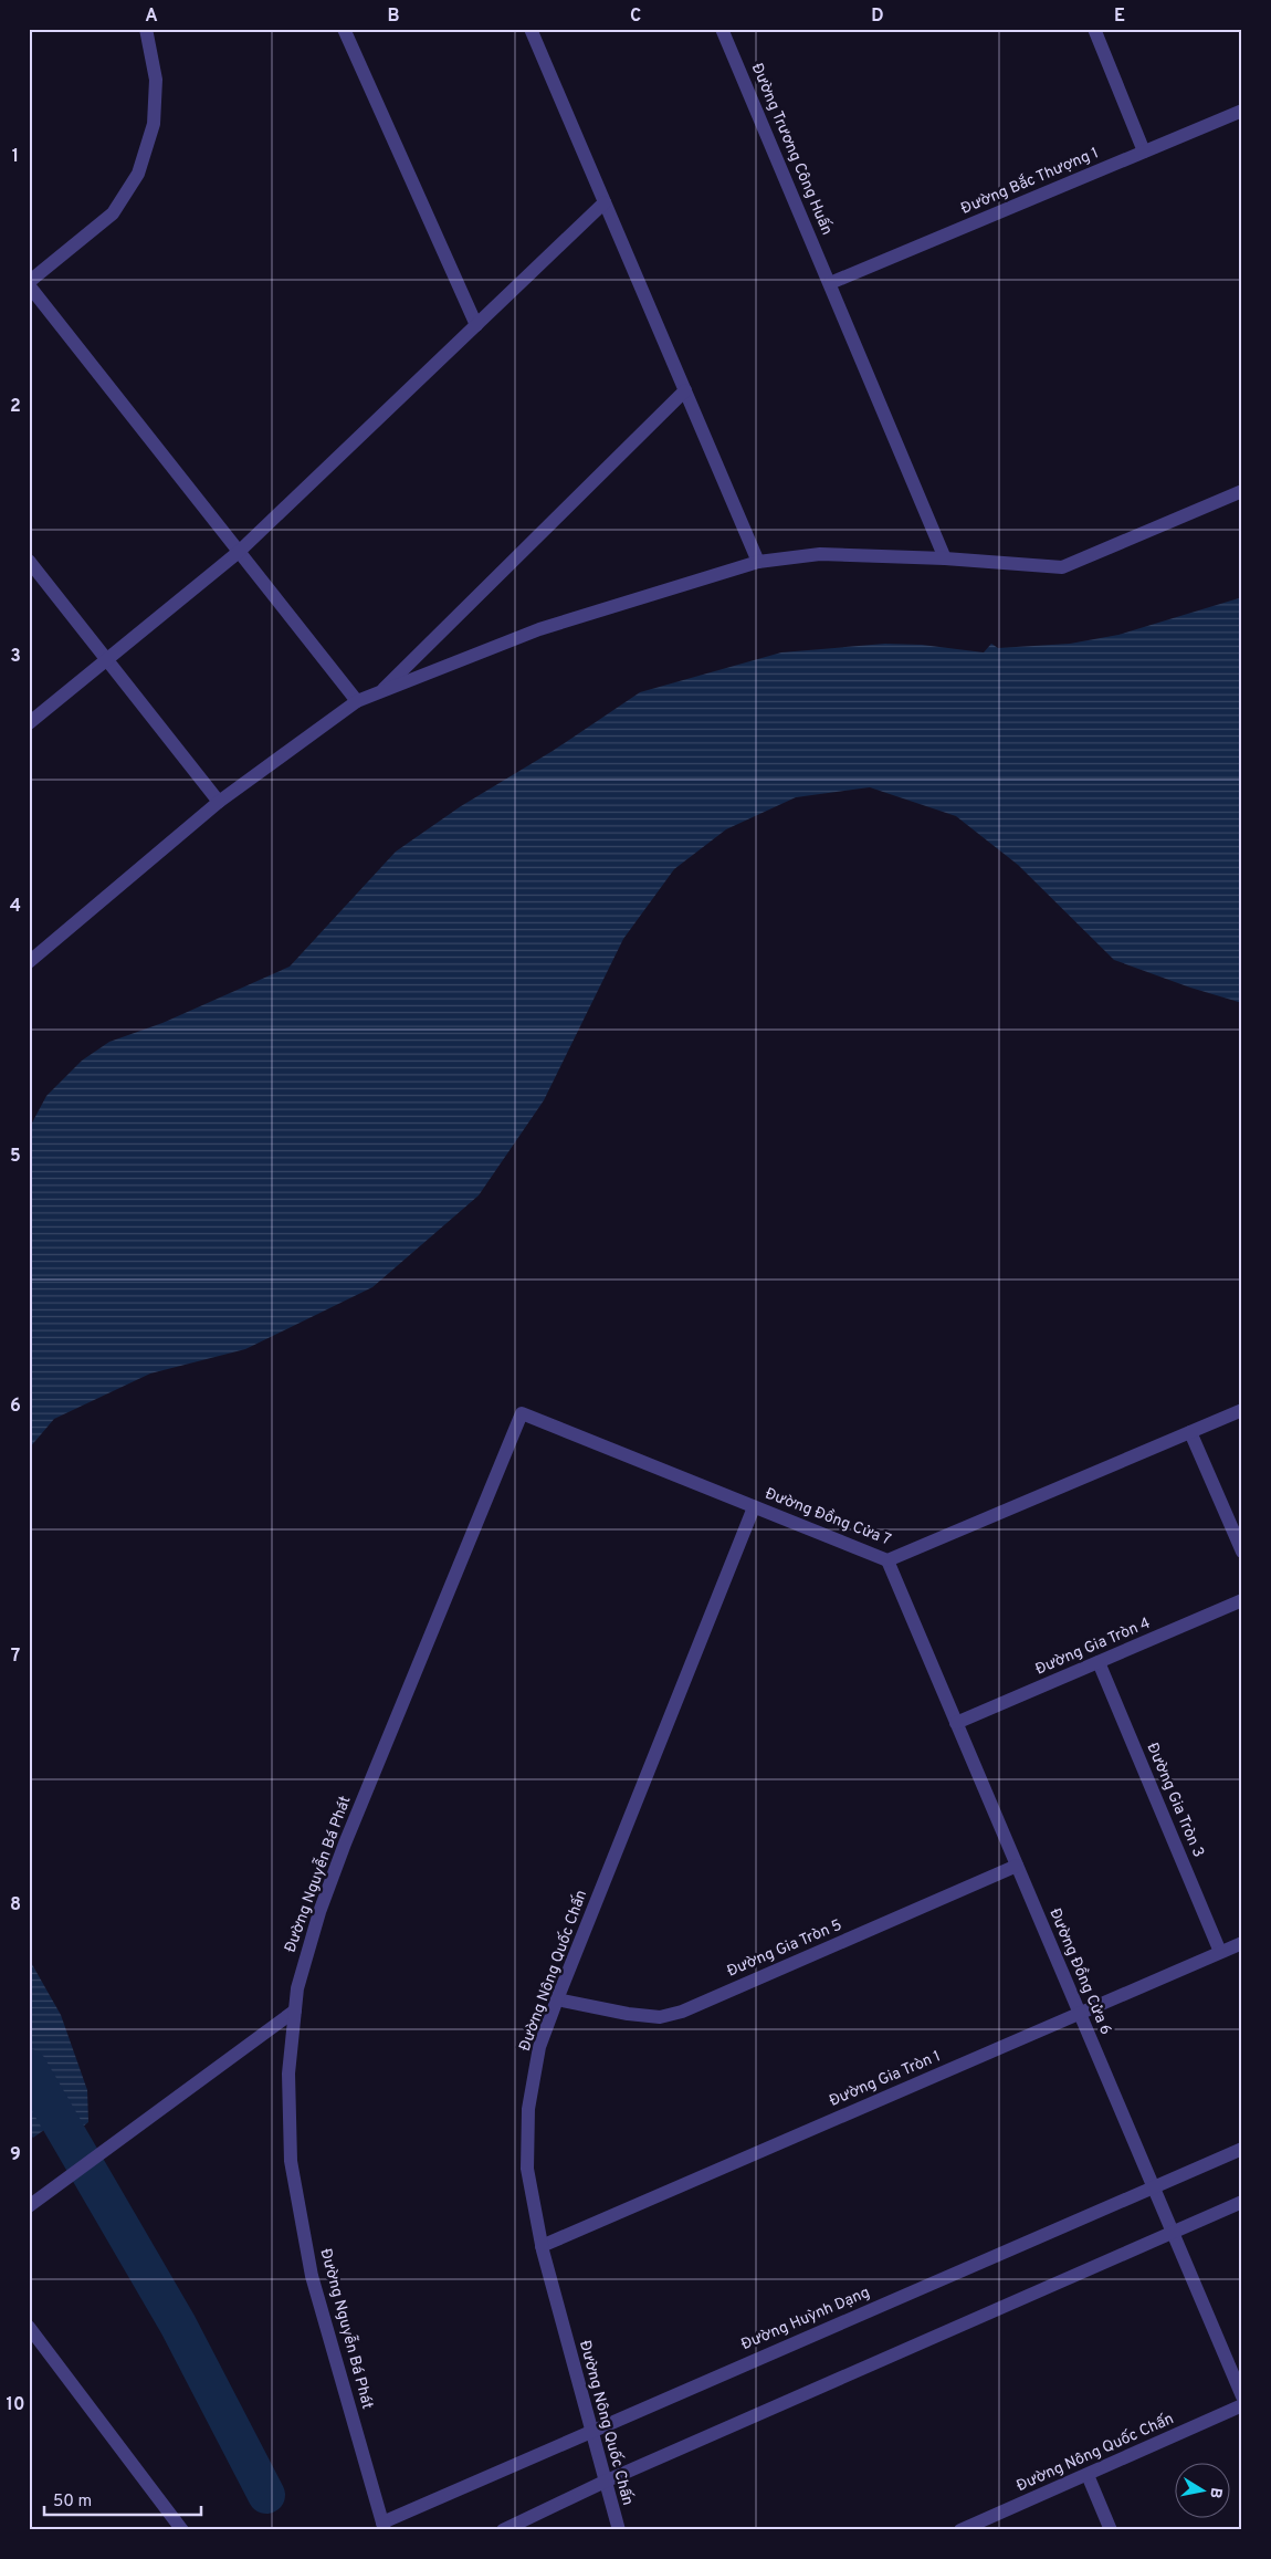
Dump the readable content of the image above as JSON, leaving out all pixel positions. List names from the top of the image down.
{
  "streets": {
    "street": [
      "Đường Trương Công Huấn",
      "Đường Bắc Thượng 1",
      "Đường Đồng Cửa 7",
      "Đường Gia Tròn 4",
      "Đường Gia Tròn 3",
      "Đường Nguyễn Bá Phát",
      "Đường Gia Tròn 5",
      "Đường Nông Quốc Chấn",
      "Đường Đồng Cửa 6",
      "Đường Gia Tròn 1",
      "Đường Huỳnh Dạng"
    ]
  },
  "crossings": [
    ["Đường Trương Công Huấn", "Đường Bắc Thượng 1"],
    ["Đường Đồng Cửa 7", "Đường Nguyễn Bá Phát"],
    ["Đường Đồng Cửa 7", "Đường Nông Quốc Chấn"],
    ["Đường Đồng Cửa 7", "Đường Đồng Cửa 6"],
    ["Đường Gia Tròn 4", "Đường Gia Tròn 3"],
    ["Đường Gia Tròn 4", "Đường Đồng Cửa 6"],
    ["Đường Gia Tròn 3", "Đường Gia Tròn 1"],
    ["Đường Nguyễn Bá Phát", "Đường Huỳnh Dạng"],
    ["Đường Gia Tròn 5", "Đường Nông Quốc Chấn"],
    ["Đường Gia Tròn 5", "Đường Đồng Cửa 6"],
    ["Đường Nông Quốc Chấn", "Đường Gia Tròn 1"],
    ["Đường Nông Quốc Chấn", "Đường Huỳnh Dạng"],
    ["Đường Đồng Cửa 6", "Đường Gia Tròn 1"],
    ["Đường Đồng Cửa 6", "Đường Huỳnh Dạng"]
  ],
  "scale_bar": "50 m",
  "north": "right",
  "grid": {
    "columns": [
      "A",
      "B",
      "C",
      "D",
      "E"
    ],
    "rows": [
      "1",
      "2",
      "3",
      "4",
      "5",
      "6",
      "7",
      "8",
      "9",
      "10"
    ]
  }
}
